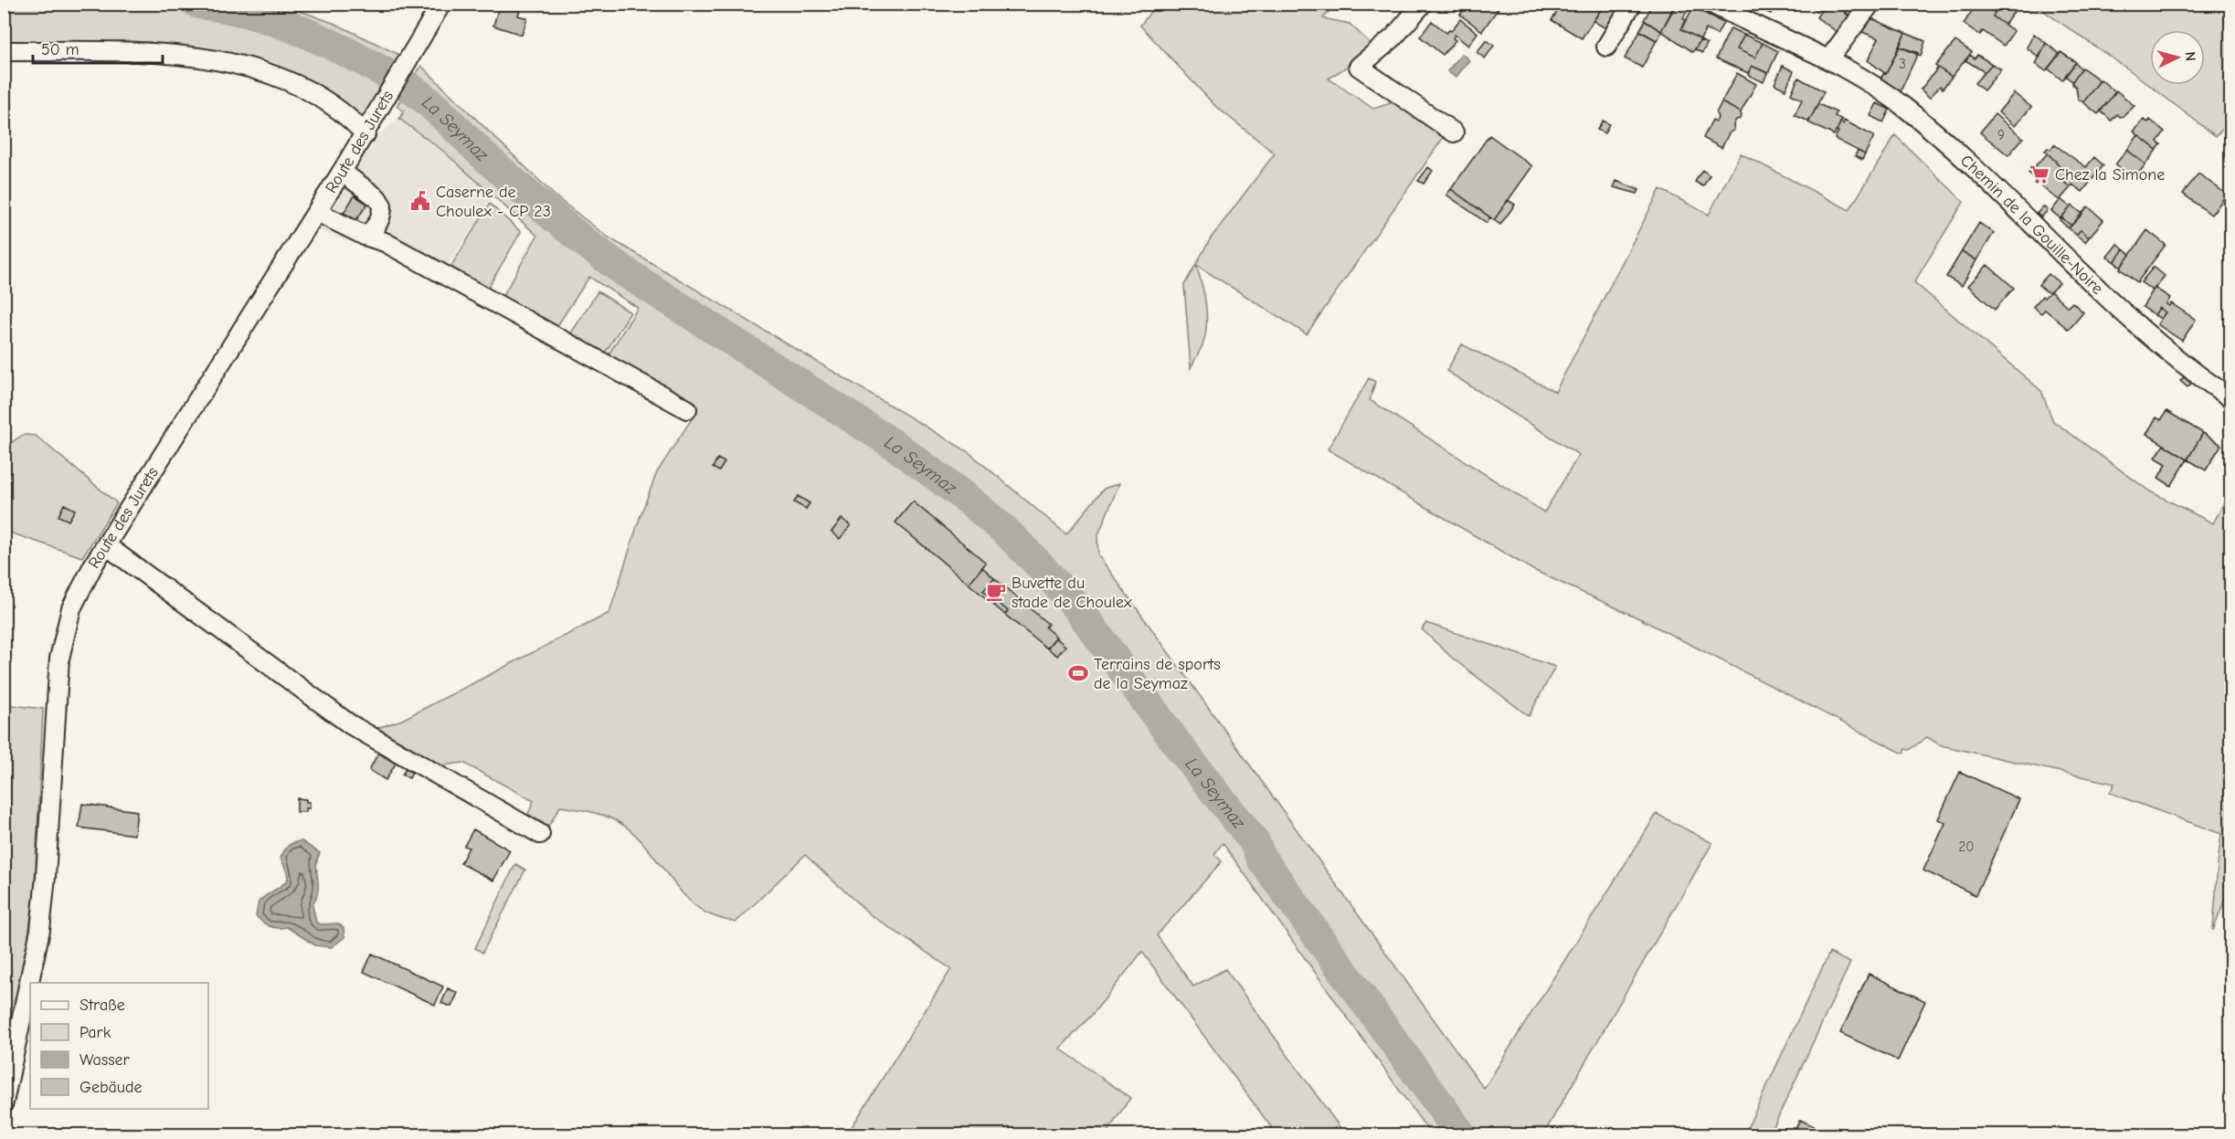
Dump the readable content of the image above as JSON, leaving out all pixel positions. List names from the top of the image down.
{
  "streets": {
    "street": ["Route des Jurets", "Chemin de la Gouille-Noire"]
  },
  "water": ["La Seymaz"],
  "places": {
    "supermarket": ["Chez la Simone"],
    "public building": ["Caserne de Choulex - CP 23"],
    "cafe": ["Buvette du stade de Choulex"],
    "sports": ["Terrains de sports de la Seymaz"]
  },
  "house_numbers": ["3", "9", "20"],
  "legend": [
    "Straße",
    "Park",
    "Wasser",
    "Gebäude"
  ],
  "scale_bar": "50 m",
  "north": "right"
}
